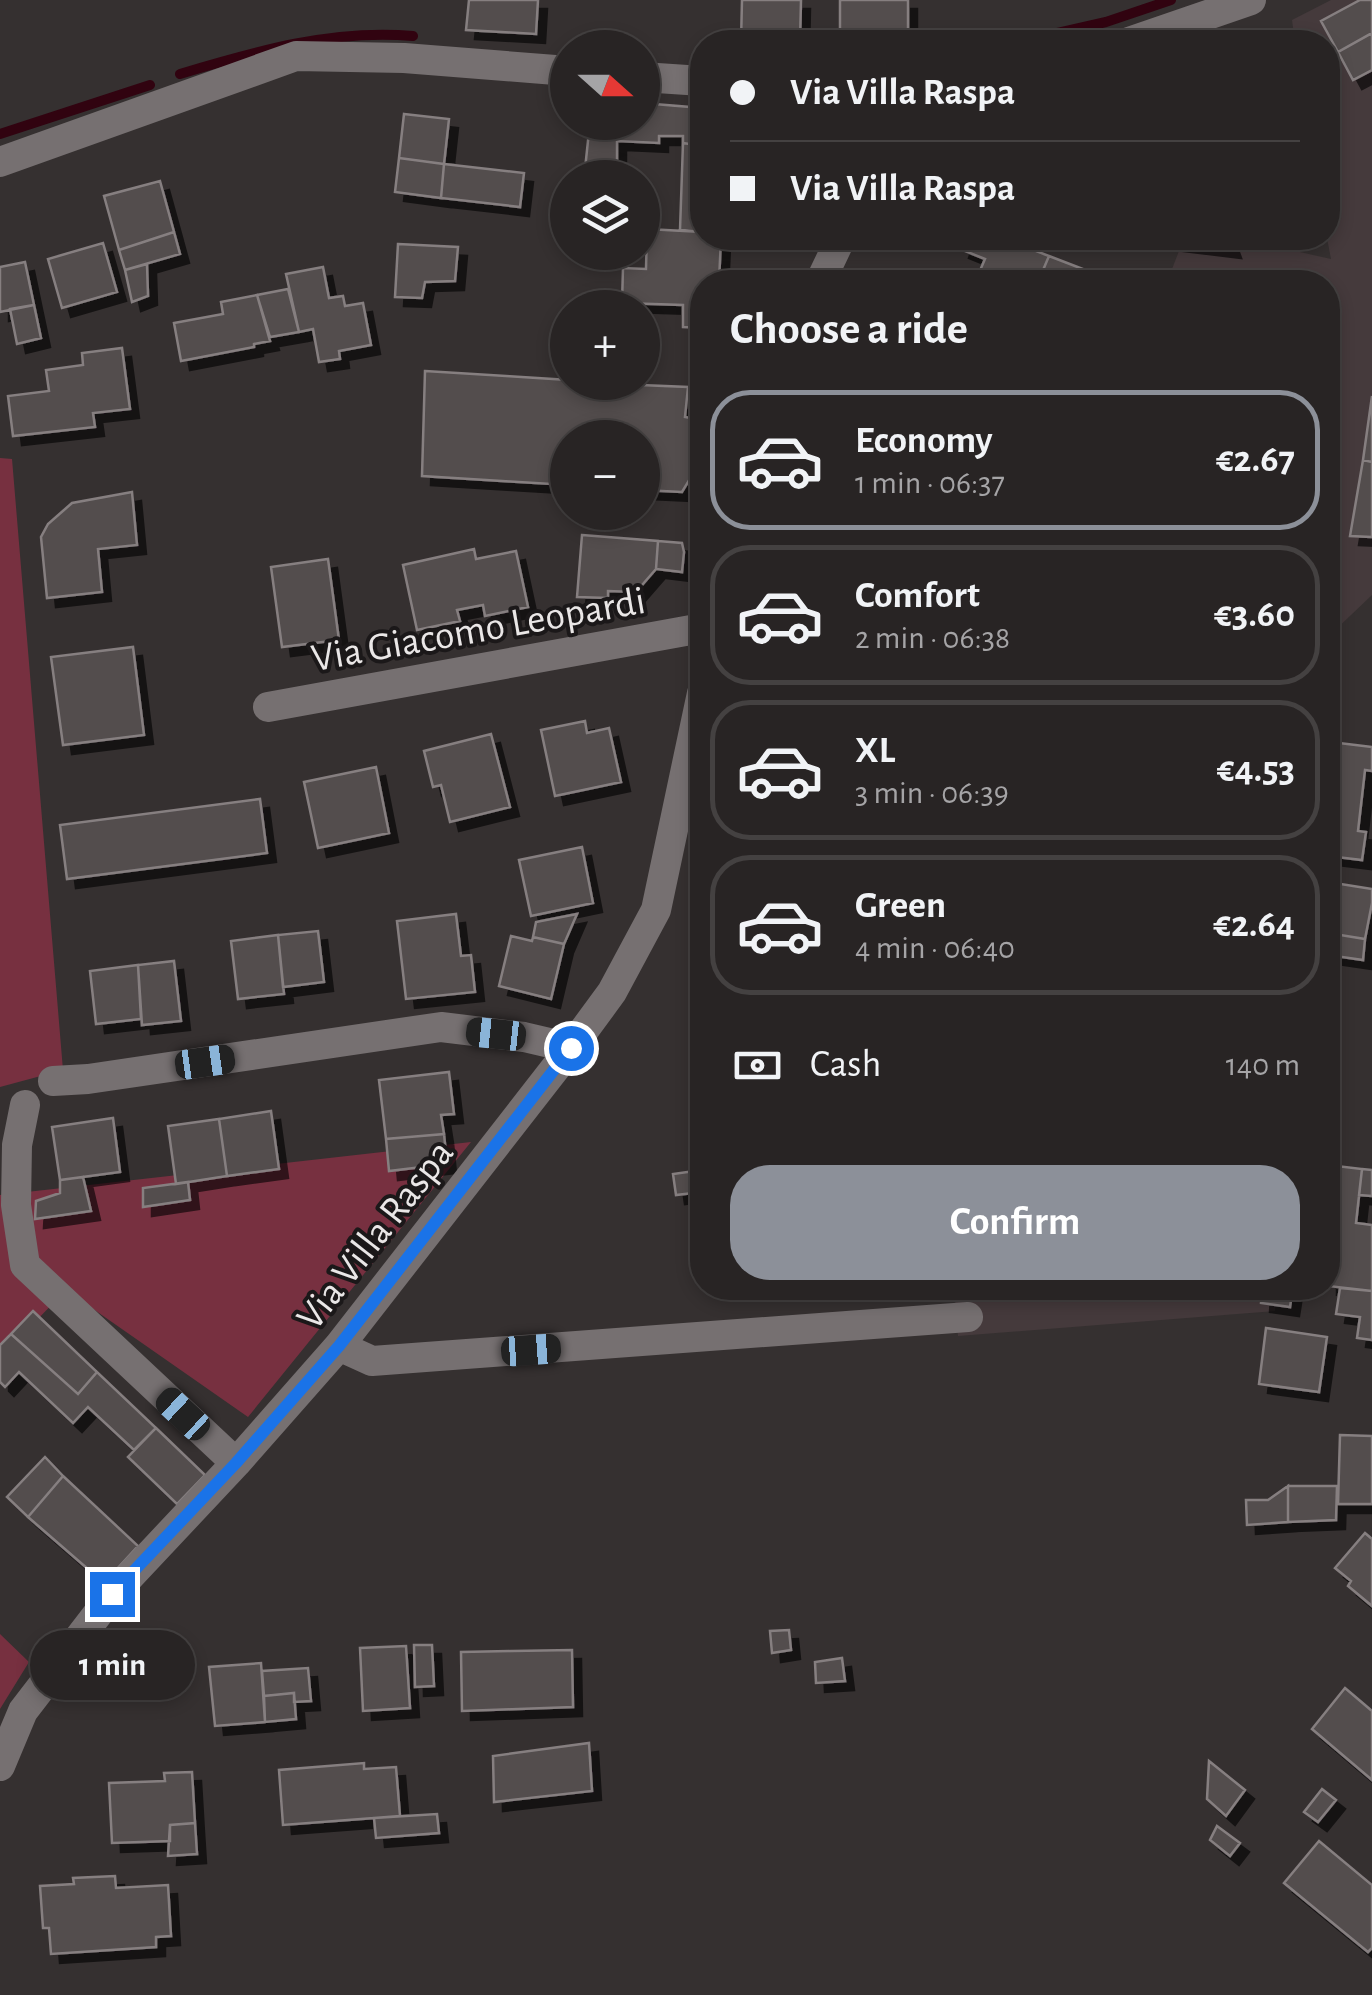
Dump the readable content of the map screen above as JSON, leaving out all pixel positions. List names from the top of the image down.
{
  "streets": {
    "street": ["Via Giacomo Leopardi", "Via Villa Raspa"]
  },
  "north": "right",
  "page": {
    "map_buttons": ["+", "−"],
    "banner": ["Via Villa Raspa", "Via Villa Raspa"],
    "heading": "Choose a ride",
    "list": [
      {
        "name": "Economy",
        "note": "1 min · 06:37",
        "value": "€2.67"
      },
      {
        "name": "Comfort",
        "note": "2 min · 06:38",
        "value": "€3.60"
      },
      {
        "name": "XL",
        "note": "3 min · 06:39",
        "value": "€4.53"
      },
      {
        "name": "Green",
        "note": "4 min · 06:40",
        "value": "€2.64"
      }
    ],
    "pay": ["Cash", "140 m"],
    "buttons": "Confirm",
    "bubble": "1 min"
  }
}
